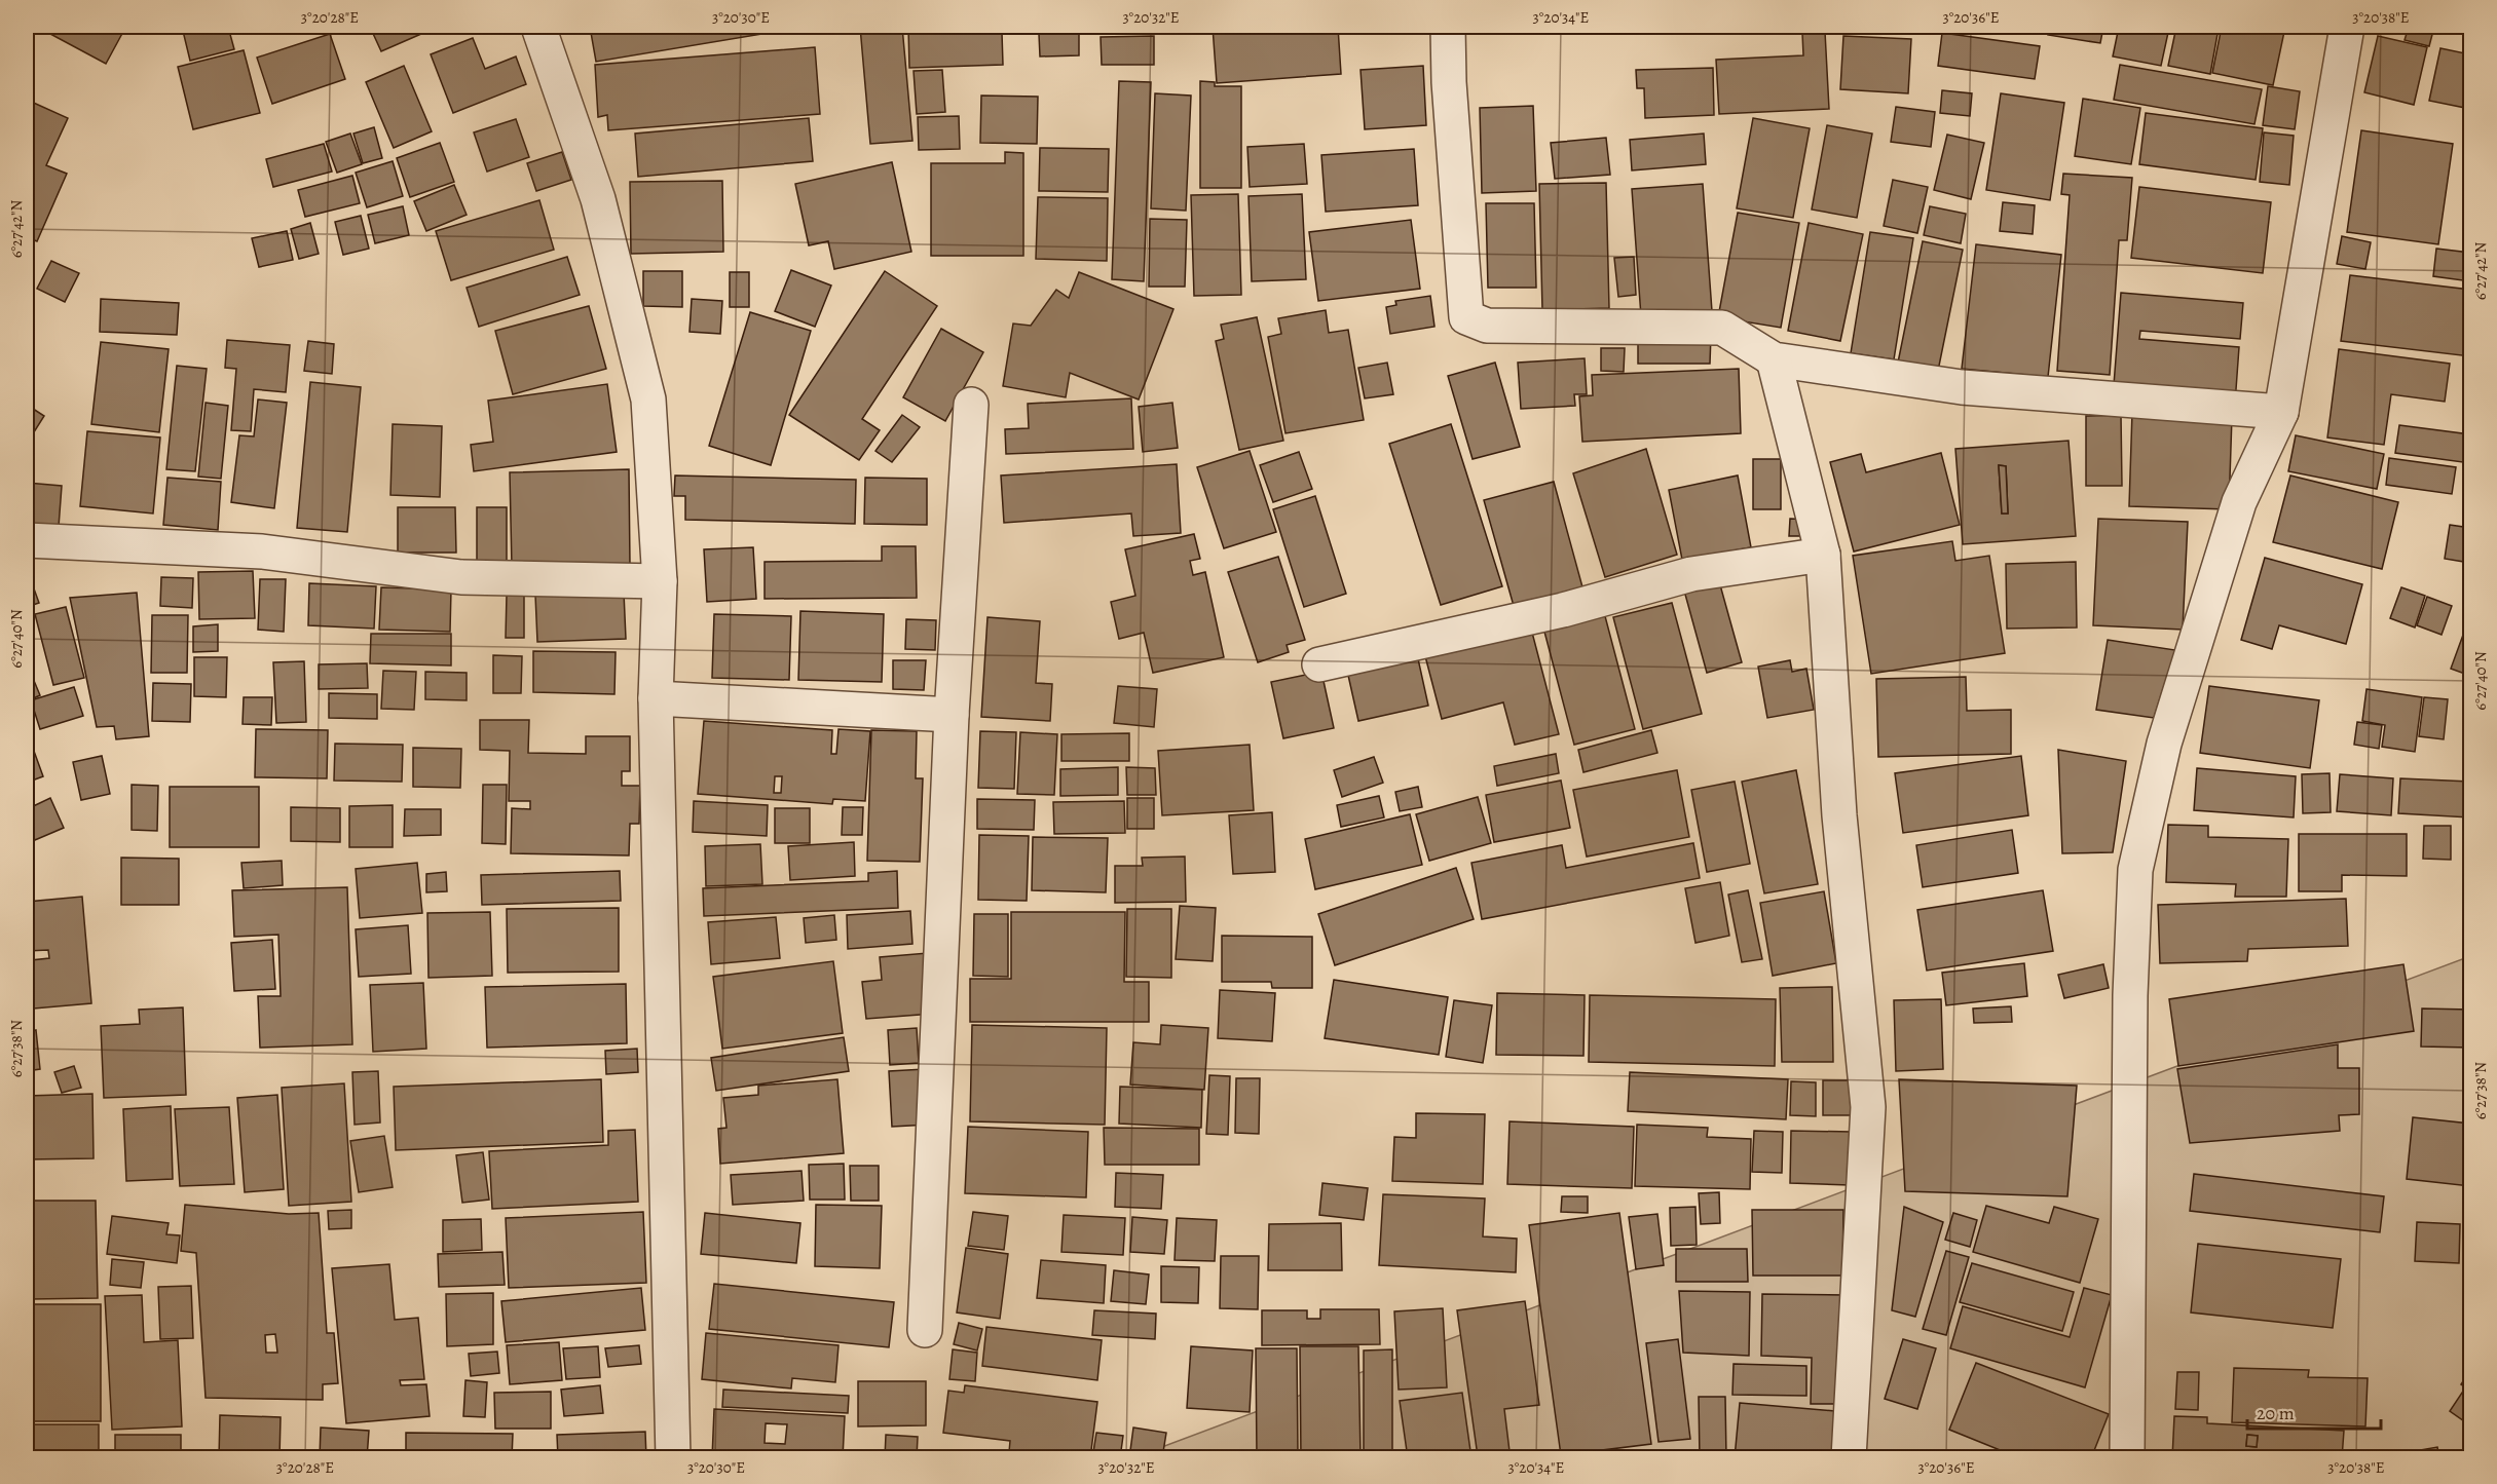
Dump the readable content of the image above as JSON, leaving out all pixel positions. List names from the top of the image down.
{
  "scale_bar": "20 m",
  "coordinates": [
    "3°20'28\"E",
    "3°20'30\"E",
    "3°20'32\"E",
    "3°20'34\"E",
    "3°20'36\"E",
    "3°20'38\"E",
    "6°27'42\"N",
    "6°27'40\"N",
    "6°27'38\"N"
  ]
}
